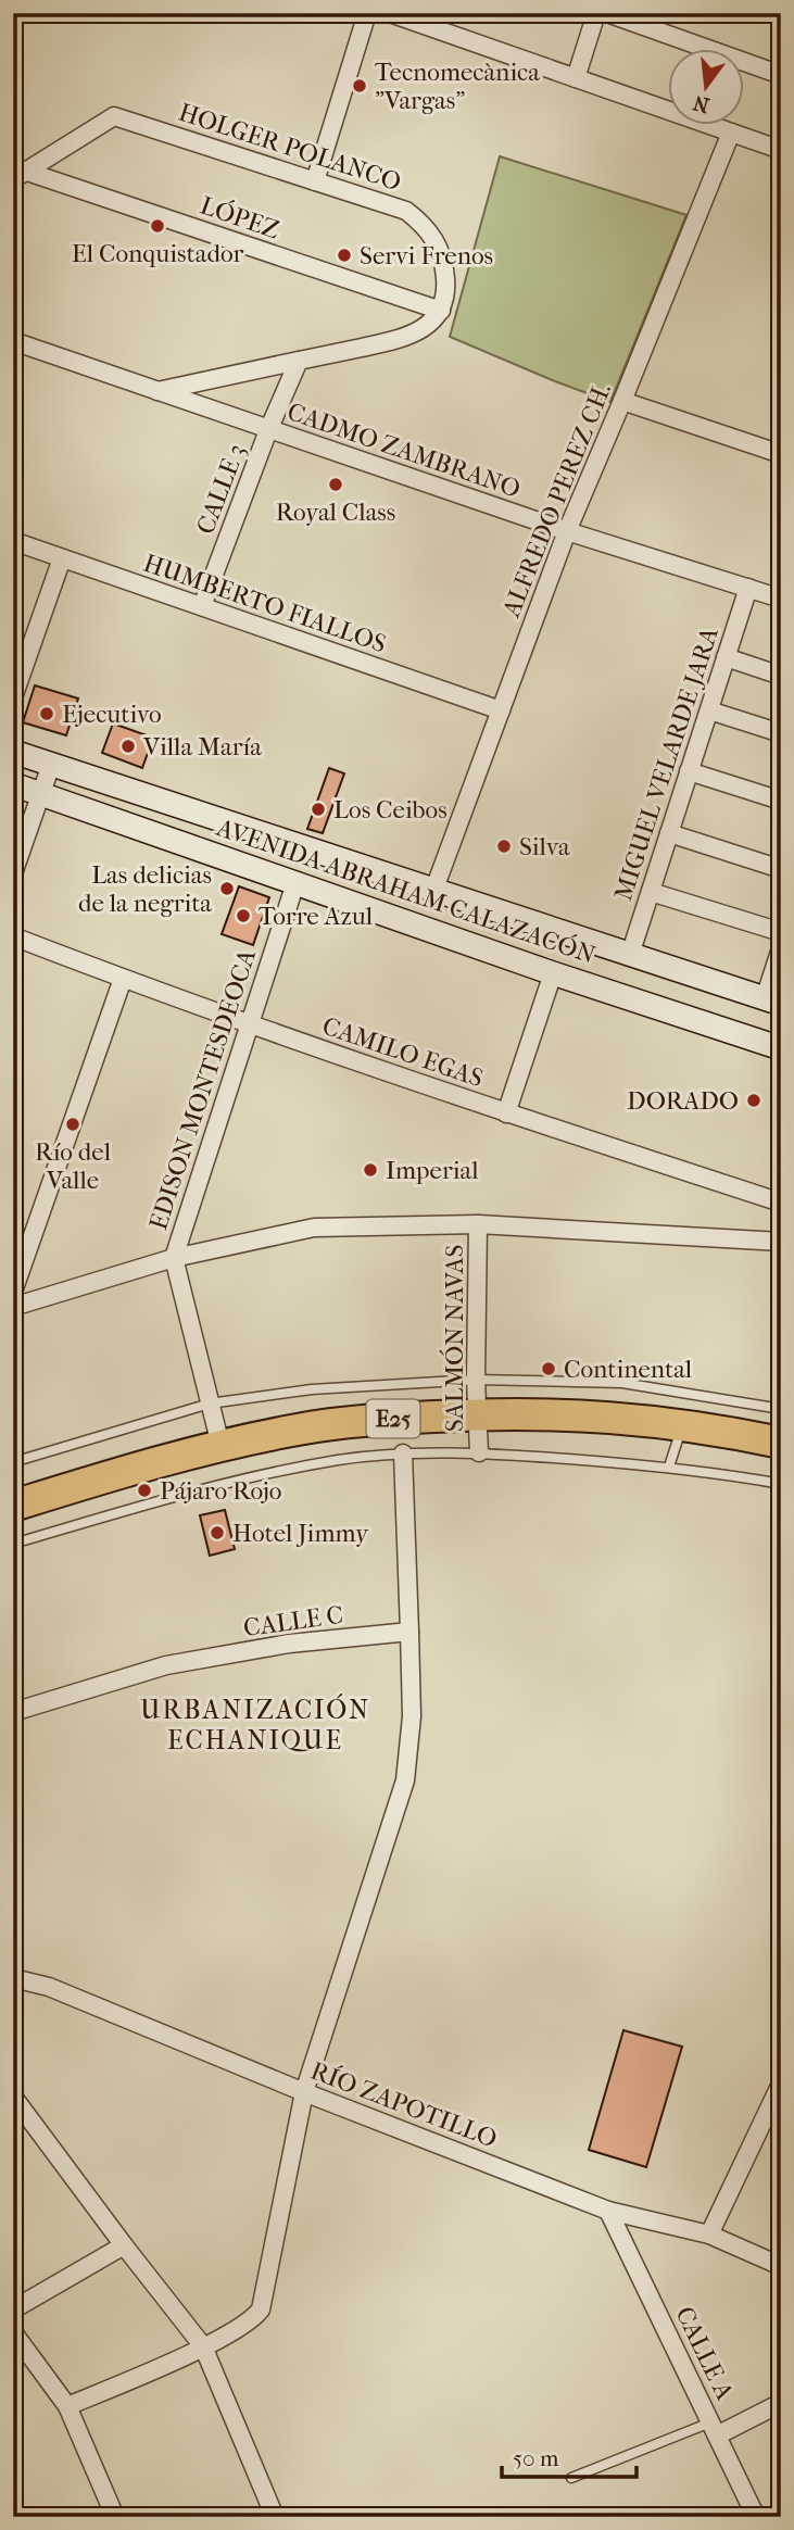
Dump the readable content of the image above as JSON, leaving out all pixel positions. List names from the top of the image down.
{
  "streets": {
    "highway": ["E25"],
    "main road": ["AVENIDA ABRAHAM CALAZACÓN"],
    "street": [
      "HOLGER POLANCO",
      "LÓPEZ",
      "CADMO ZAMBRANO",
      "CALLE 3",
      "ALFREDO PEREZ CH.",
      "HUMBERTO FIALLOS",
      "MIGUEL VELARDE JARA",
      "CAMILO EGAS",
      "EDISON MONTESDEOCA",
      "SALMÓN NAVAS",
      "CALLE C",
      "RÍO ZAPOTILLO",
      "CALLE A"
    ]
  },
  "crossings": [
    ["HOLGER POLANCO", "LÓPEZ"],
    ["CADMO ZAMBRANO", "CALLE 3"],
    ["CADMO ZAMBRANO", "ALFREDO PEREZ CH."],
    ["CADMO ZAMBRANO", "MIGUEL VELARDE JARA"],
    ["CALLE 3", "HUMBERTO FIALLOS"],
    ["ALFREDO PEREZ CH.", "HUMBERTO FIALLOS"],
    ["ALFREDO PEREZ CH.", "AVENIDA ABRAHAM CALAZACÓN"],
    ["MIGUEL VELARDE JARA", "AVENIDA ABRAHAM CALAZACÓN"],
    ["AVENIDA ABRAHAM CALAZACÓN", "EDISON MONTESDEOCA"],
    ["CAMILO EGAS", "EDISON MONTESDEOCA"],
    ["EDISON MONTESDEOCA", "E25"],
    ["SALMÓN NAVAS", "E25"],
    ["RÍO ZAPOTILLO", "CALLE A"]
  ],
  "districts": ["URBANIZACIÓN ECHANIQUE"],
  "places": [
    "Tecnomecànica \"Vargas\"",
    "El Conquistador",
    "Servi Frenos",
    "Royal Class",
    "Ejecutivo",
    "Villa María",
    "Los Ceibos",
    "Silva",
    "Las delicias de la negrita",
    "Torre Azul",
    "DORADO",
    "Río del Valle",
    "Imperial",
    "Continental",
    "Pájaro Rojo",
    "Hotel Jimmy"
  ],
  "scale_bar": "50 m",
  "north": "bottom"
}
